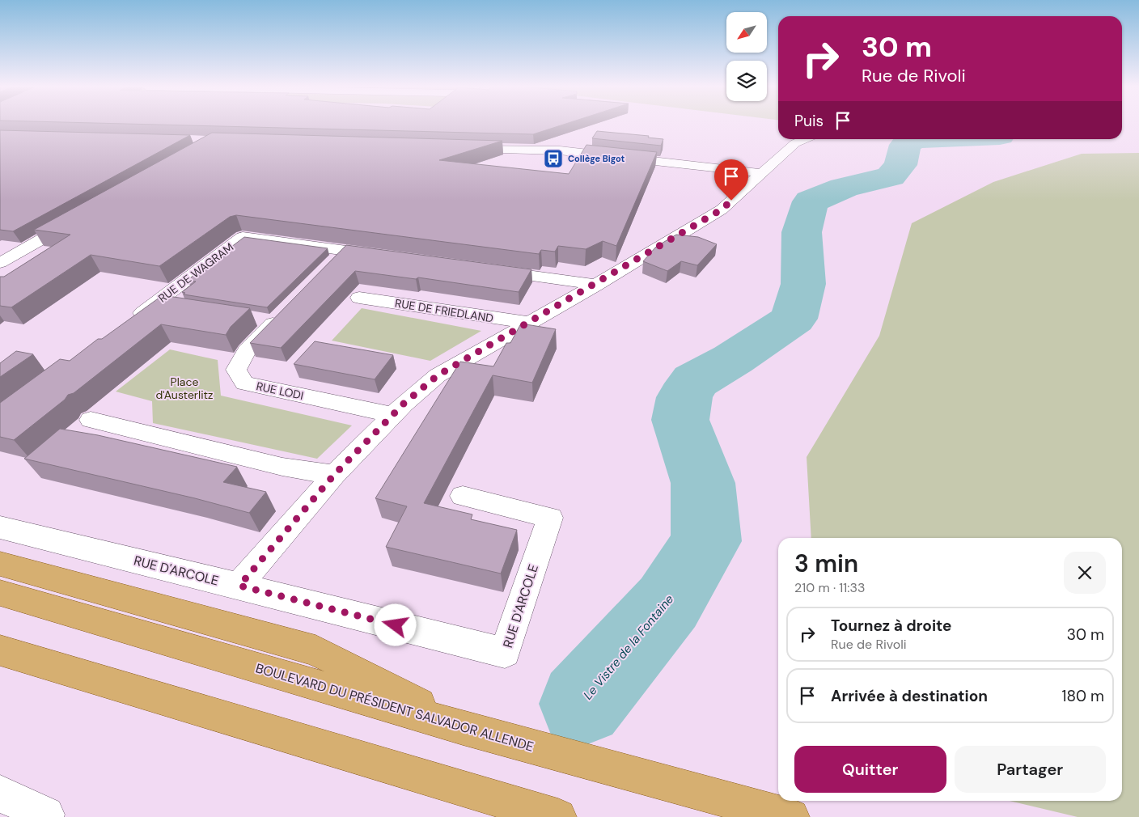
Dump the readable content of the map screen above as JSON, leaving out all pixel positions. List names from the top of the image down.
{
  "streets": {
    "main road": ["BOULEVARD DU PRÉSIDENT SALVADOR ALLENDE"],
    "street": [
      "RUE DE WAGRAM",
      "RUE DE FRIEDLAND",
      "RUE LODI",
      "RUE D'ARCOLE"
    ]
  },
  "water": ["Le Vistre de la Fontaine"],
  "parks": ["Place d'Austerlitz"],
  "places": {
    "bus stop": ["Collège Bigot"]
  },
  "north": "bottom left",
  "page": {
    "turn": ["30 m", "Rue de Rivoli"],
    "then": "Puis",
    "heading": ["3 min", "210 m · 11:33"],
    "list": [
      {
        "name": "Tournez à droite",
        "note": "Rue de Rivoli",
        "value": "30 m"
      },
      {
        "name": "Arrivée à destination",
        "value": "180 m"
      }
    ],
    "buttons": ["Quitter", "Partager"]
  }
}
